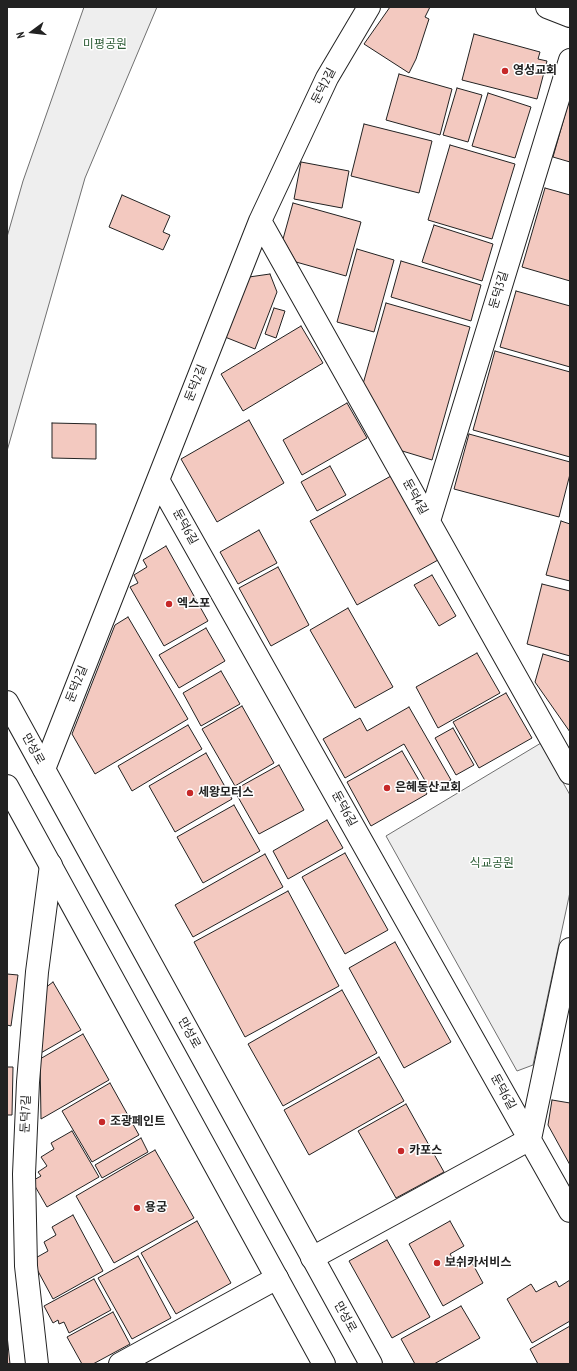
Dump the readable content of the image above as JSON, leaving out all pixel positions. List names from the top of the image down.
{
  "streets": {
    "street": [
      "둔덕2길",
      "둔덕3길",
      "둔덕4길",
      "둔덕6길",
      "만성로",
      "둔덕7길"
    ]
  },
  "crossings": [
    ["둔덕2길", "둔덕4길"],
    ["둔덕2길", "둔덕6길"],
    ["둔덕2길", "만성로"],
    ["둔덕3길", "둔덕4길"]
  ],
  "parks": ["미평공원", "식교공원"],
  "places": [
    "영성교회",
    "엑스포",
    "은혜동산교회",
    "세왕모터스",
    "조광페인트",
    "카포스",
    "용궁",
    "보쉬카서비스"
  ],
  "north": "left"
}
